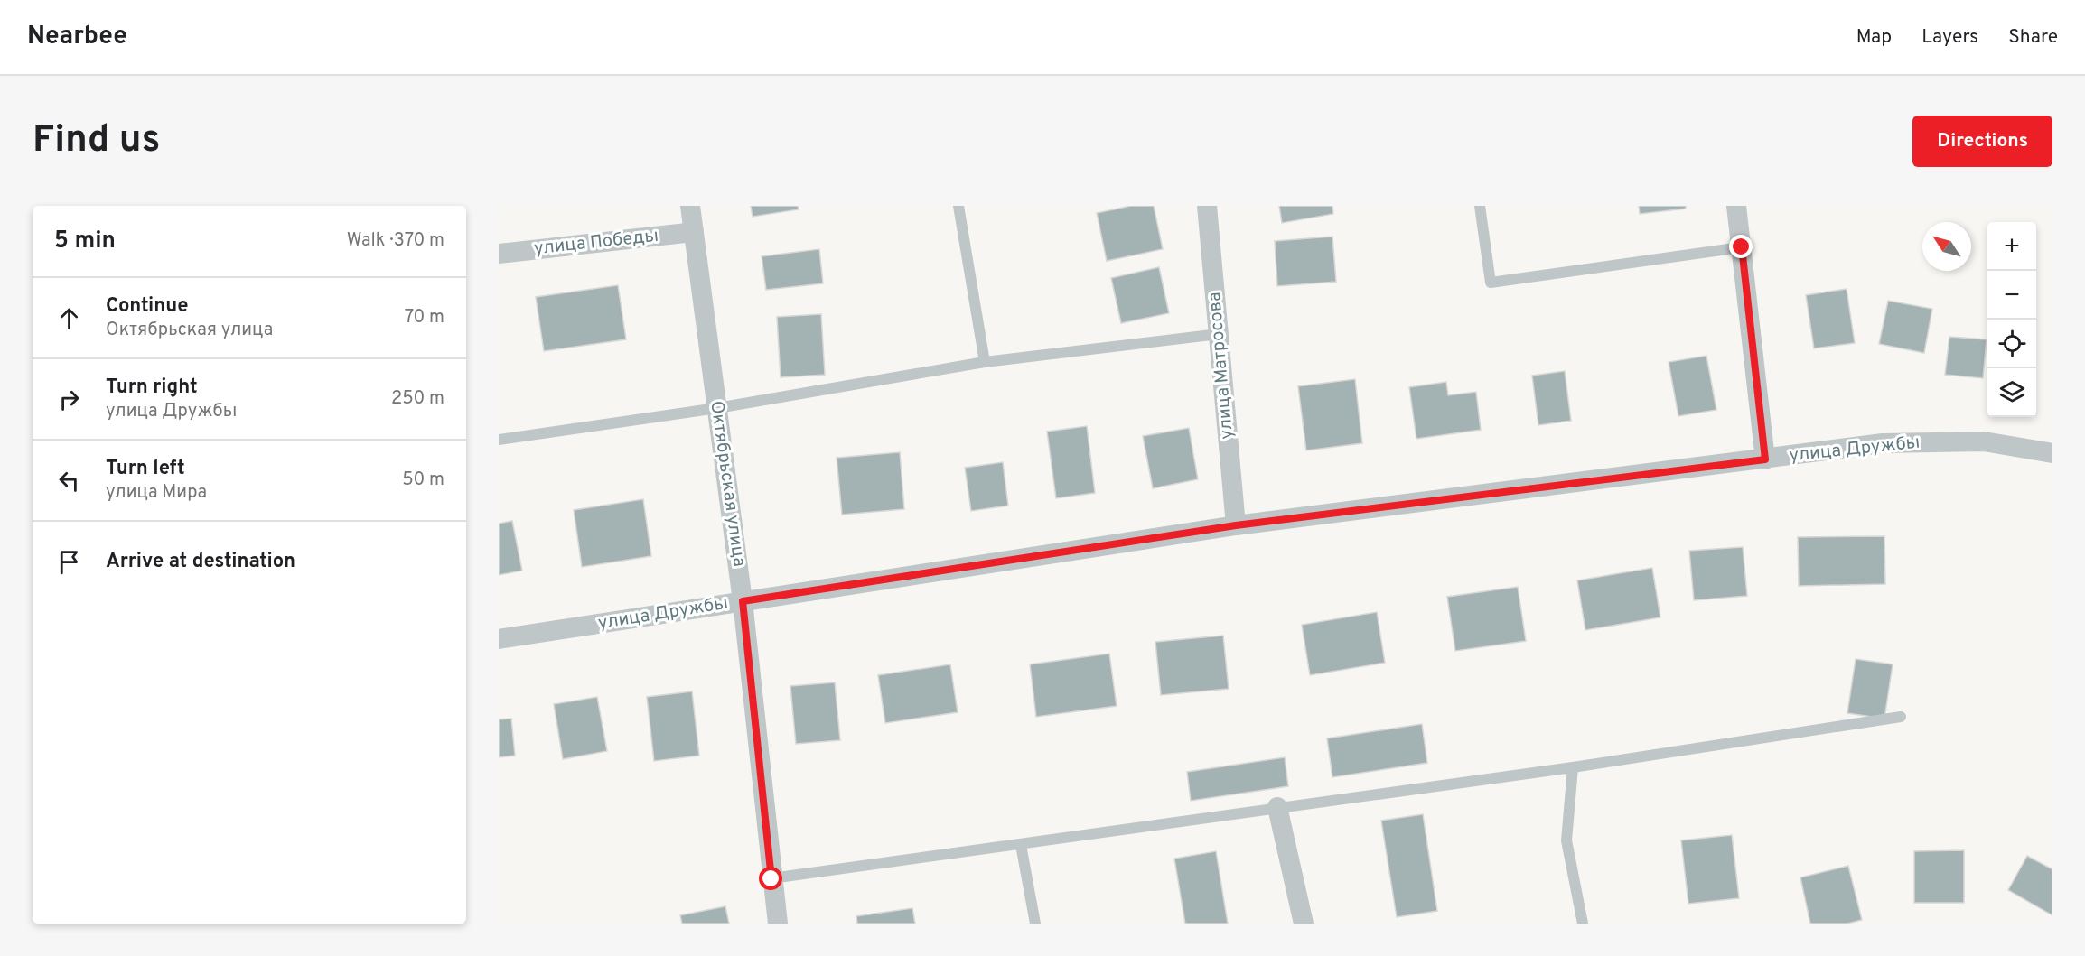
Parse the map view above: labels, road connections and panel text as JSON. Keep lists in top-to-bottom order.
{
  "streets": {
    "street": [
      "улица Победы",
      "улица Матросова",
      "улица Дружбы",
      "Октябрьская улица"
    ]
  },
  "crossings": [
    ["улица Победы", "Октябрьская улица"],
    ["улица Матросова", "улица Дружбы"],
    ["улица Дружбы", "Октябрьская улица"]
  ],
  "north": "top left",
  "page": {
    "header": "Nearbee",
    "nav": ["Map", "Layers", "Share"],
    "buttons": "Directions",
    "title": "Find us",
    "heading": ["5 min", "Walk · 370 m"],
    "map_buttons": ["+", "−"],
    "list": [
      ["Continue", "Октябрьская улица", "70 m"],
      ["Turn right", "улица Дружбы", "250 m"],
      ["Turn left", "улица Мира", "50 m"],
      "Arrive at destination"
    ]
  }
}
